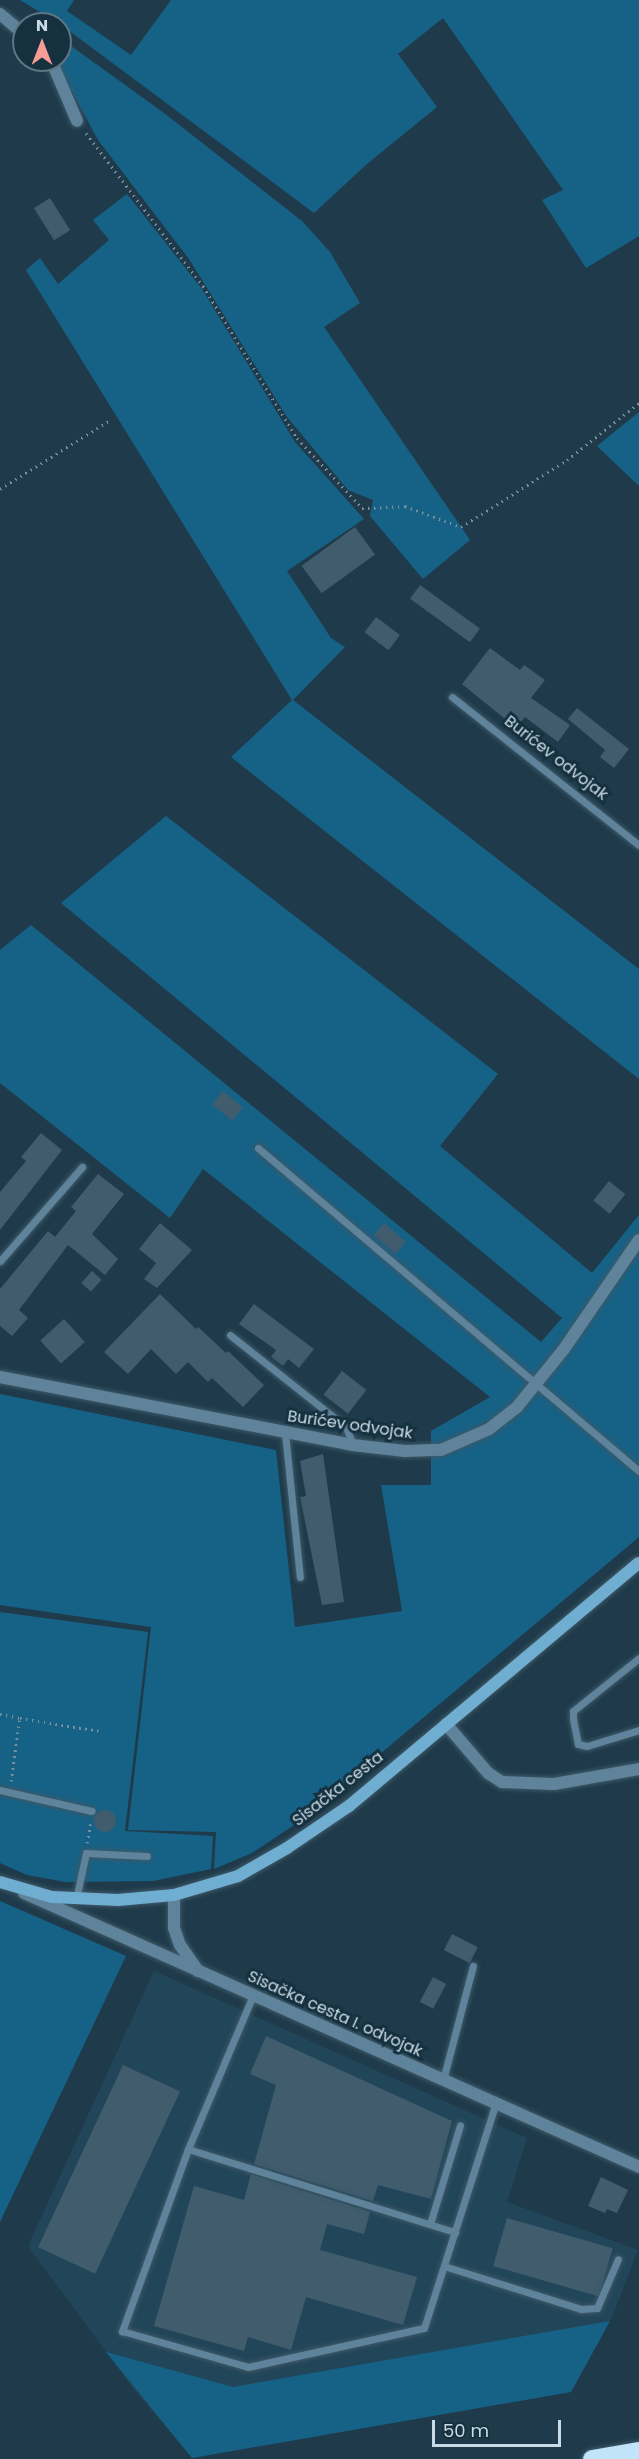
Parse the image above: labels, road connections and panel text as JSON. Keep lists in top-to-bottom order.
{
  "streets": {
    "main road": ["Sisačka cesta"],
    "street": ["Burićev odvojak", "Sisačka cesta I. odvojak"]
  },
  "crossings": [
    ["Sisačka cesta", "Sisačka cesta I. odvojak"]
  ],
  "scale_bar": "50 m",
  "north": "top"
}
